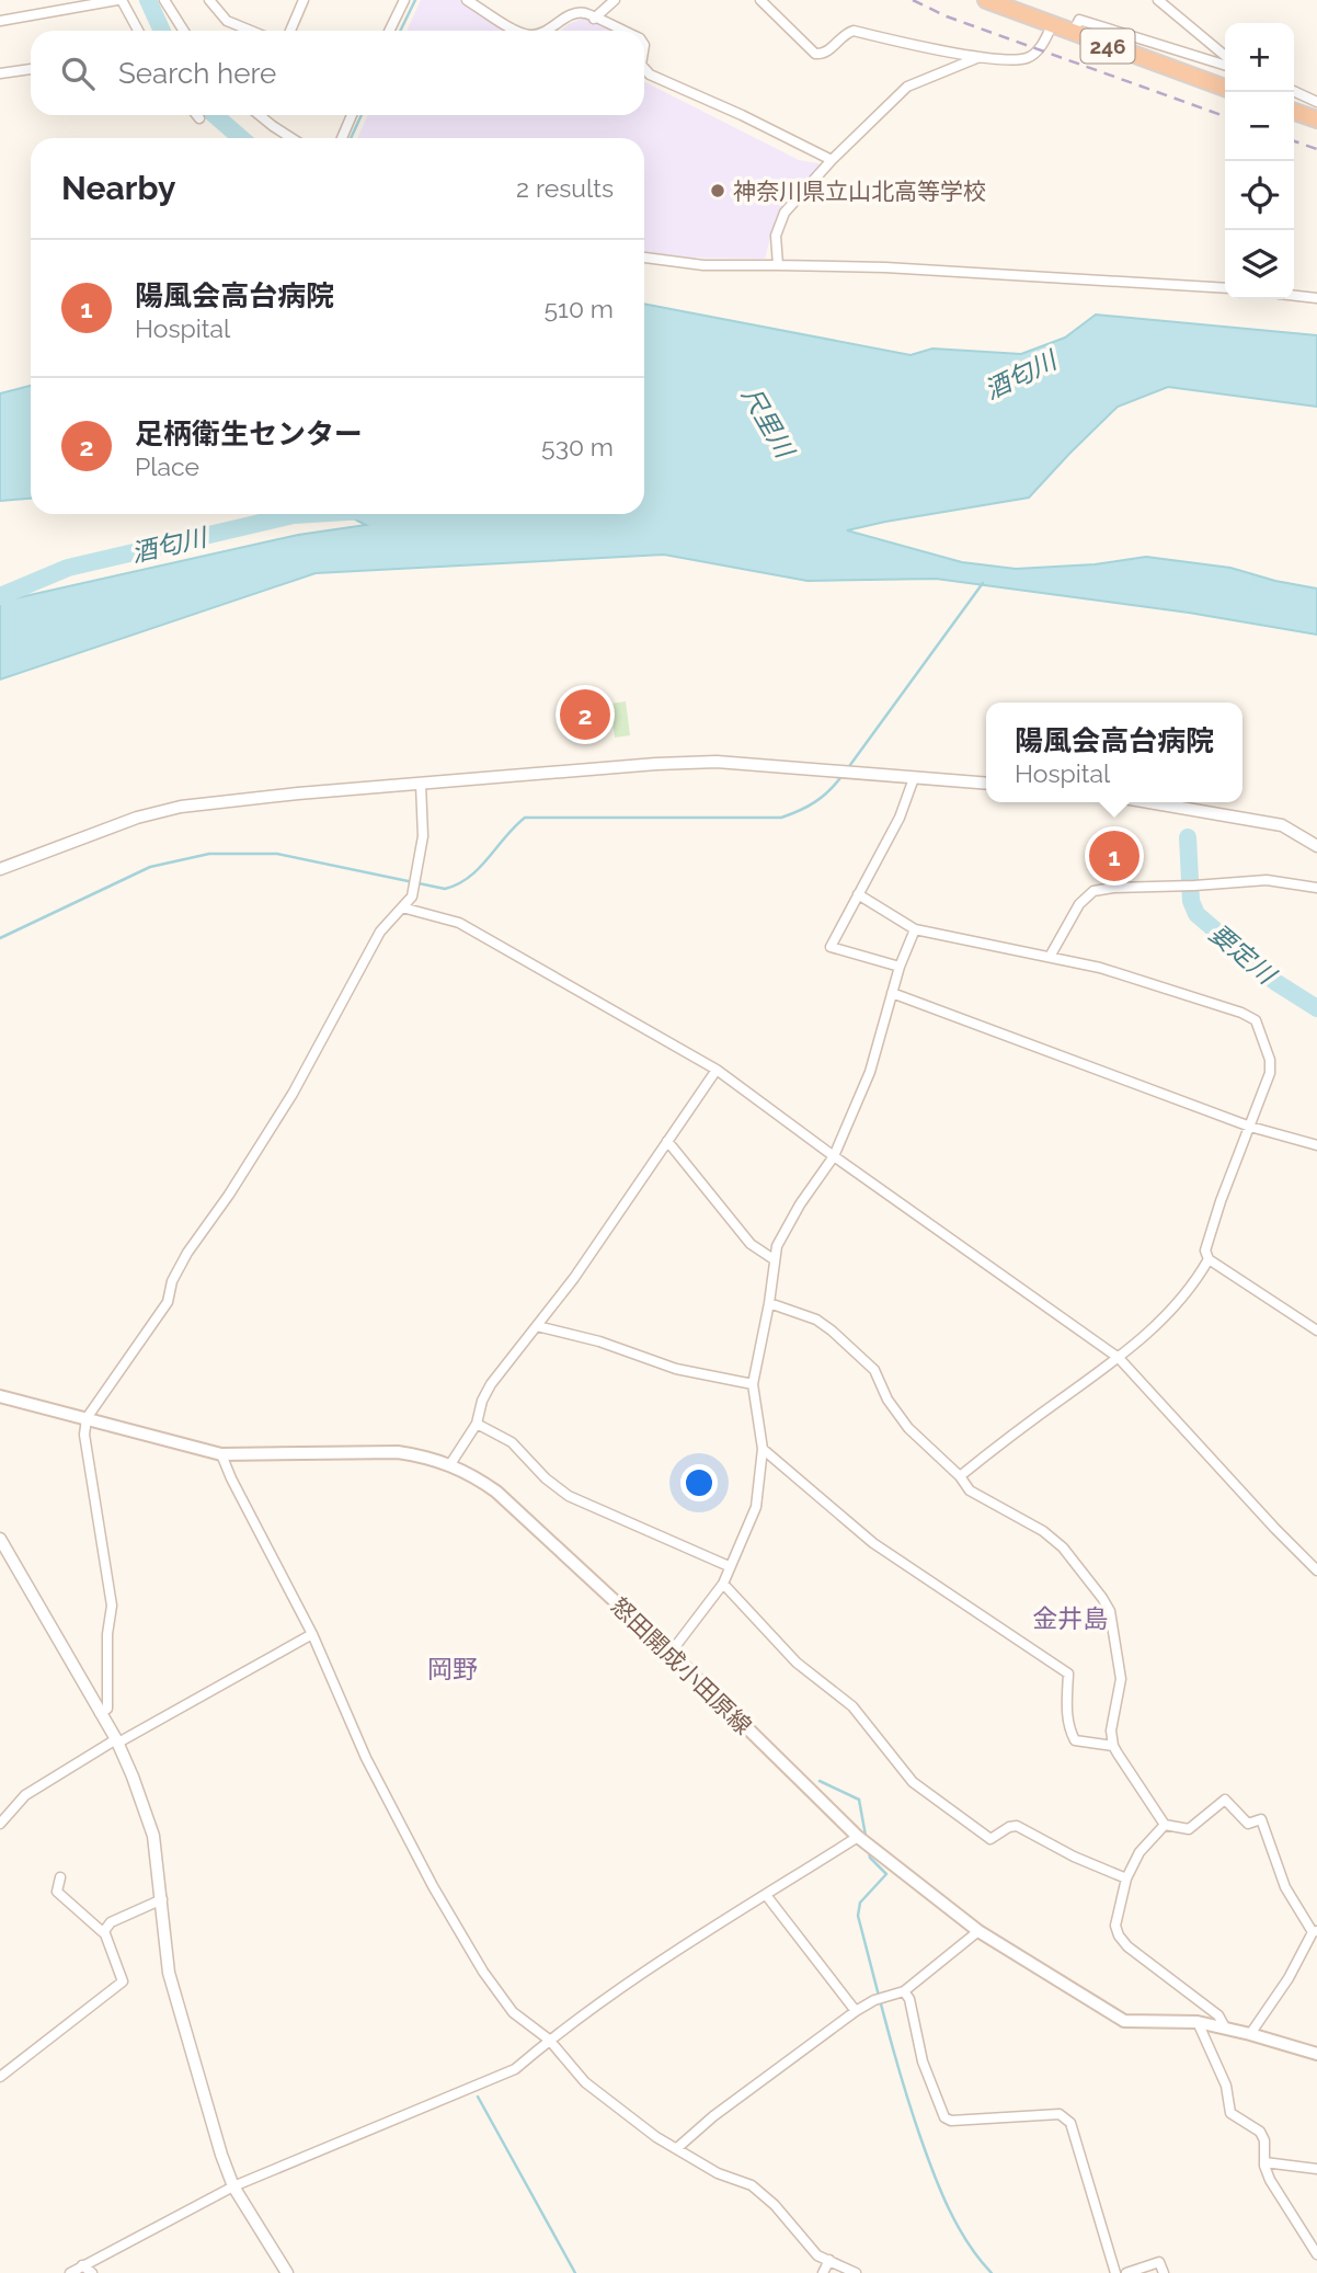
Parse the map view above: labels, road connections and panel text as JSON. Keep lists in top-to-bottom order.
{
  "streets": {
    "highway": ["246"],
    "main road": ["怒田開成小田原線"]
  },
  "districts": ["金井島", "岡野"],
  "water": ["酒匂川", "尺里川", "要定川"],
  "places": ["神奈川県立山北高等学校"],
  "page": {
    "map_buttons": ["+", "−"],
    "search": "Search here",
    "heading": ["Nearby", "2 results"],
    "list": [
      {
        "mark": "1",
        "name": "陽風会高台病院",
        "note": "Hospital",
        "value": "510 m"
      },
      {
        "mark": "2",
        "name": "足柄衛生センター",
        "note": "Place",
        "value": "530 m"
      }
    ],
    "pins": ["2", "1"],
    "popup": ["陽風会高台病院", "Hospital"]
  }
}
